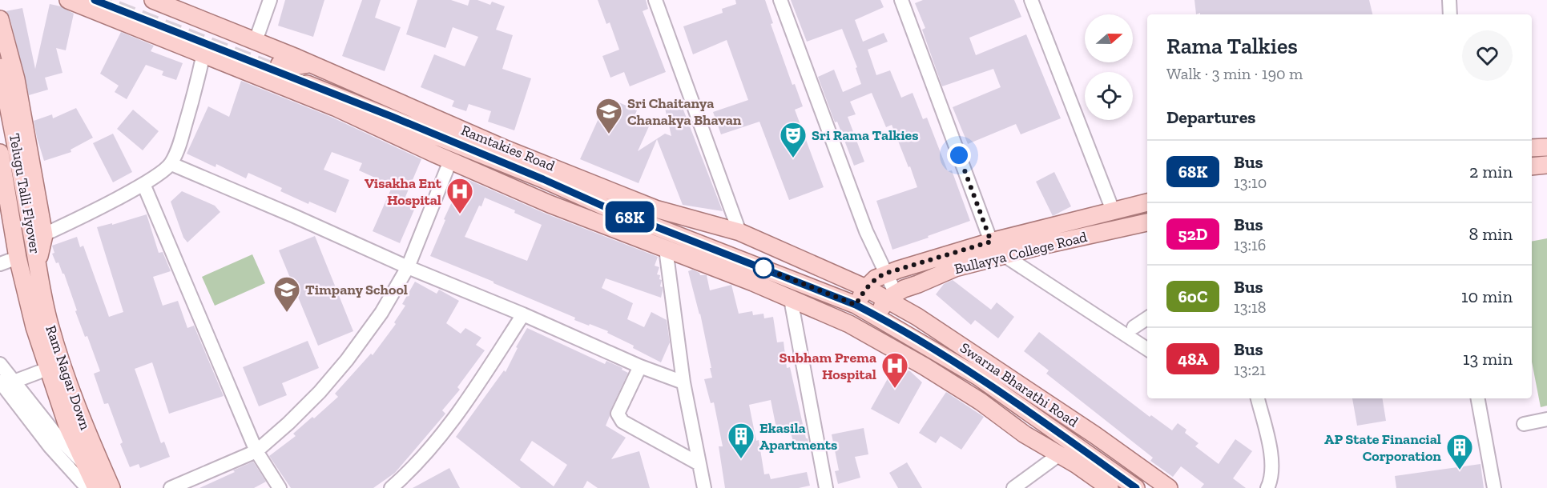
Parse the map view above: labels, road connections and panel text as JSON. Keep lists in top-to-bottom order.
{
  "streets": {
    "main road": [
      "Ramtakies Road",
      "Telugu Talli Flyover",
      "Bullayya College Road",
      "Ram Nagar Down",
      "Swarna Bharathi Road"
    ]
  },
  "crossings": [
    ["Ramtakies Road", "Bullayya College Road"],
    ["Ramtakies Road", "Swarna Bharathi Road"],
    ["Telugu Talli Flyover", "Ram Nagar Down"],
    ["Bullayya College Road", "Swarna Bharathi Road"]
  ],
  "places": {
    "school or university": ["Sri Chaitanya Chanakya Bhavan", "Timpany School"],
    "theatre": ["Sri Rama Talkies"],
    "hospital": ["Visakha Ent Hospital", "Subham Prema Hospital"],
    "building": ["Ekasila Apartments", "AP State Financial Corporation"]
  },
  "lines": ["bus line 68K"],
  "north": "right",
  "page": {
    "on_map": "68K",
    "heading": [
      ["Rama Talkies", "Walk · 3 min · 190 m"],
      "Departures"
    ],
    "list": [
      {
        "mark": "68K",
        "name": "Bus",
        "note": "13:10",
        "value": "2 min"
      },
      {
        "mark": "52D",
        "name": "Bus",
        "note": "13:16",
        "value": "8 min"
      },
      {
        "mark": "60C",
        "name": "Bus",
        "note": "13:18",
        "value": "10 min"
      },
      {
        "mark": "48A",
        "name": "Bus",
        "note": "13:21",
        "value": "13 min"
      }
    ]
  }
}
